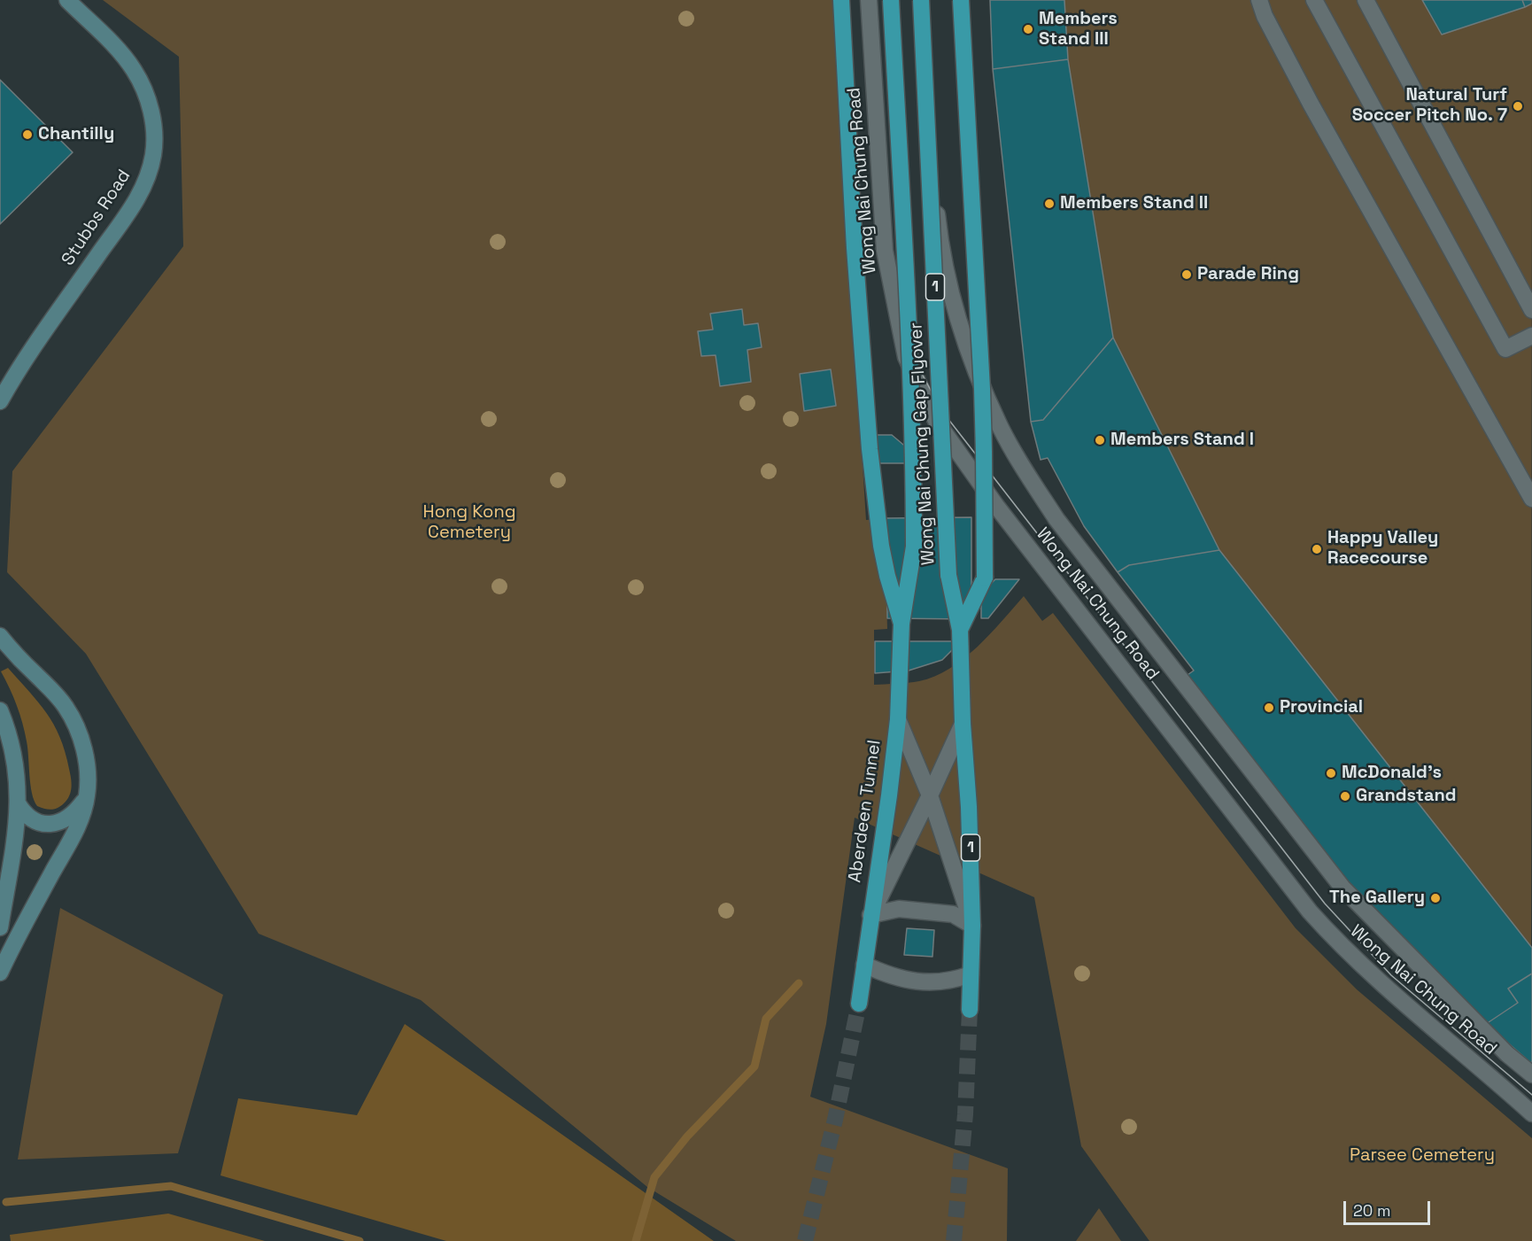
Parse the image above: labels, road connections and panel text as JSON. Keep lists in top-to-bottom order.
{
  "streets": {
    "highway": ["1", "Wong Nai Chung Gap Flyover", "Aberdeen Tunnel"],
    "main road": ["Stubbs Road"],
    "street": ["Wong Nai Chung Road"]
  },
  "crossings": [
    ["1", "Wong Nai Chung Gap Flyover"],
    ["Wong Nai Chung Gap Flyover", "Aberdeen Tunnel"]
  ],
  "parks": ["Hong Kong Cemetery", "Parsee Cemetery"],
  "places": [
    "Members Stand III",
    "Natural Turf Soccer Pitch No. 7",
    "Chantilly",
    "Members Stand II",
    "Parade Ring",
    "Members Stand I",
    "Happy Valley Racecourse",
    "Provincial",
    "McDonald's",
    "Grandstand",
    "The Gallery"
  ],
  "scale_bar": "20 m"
}
